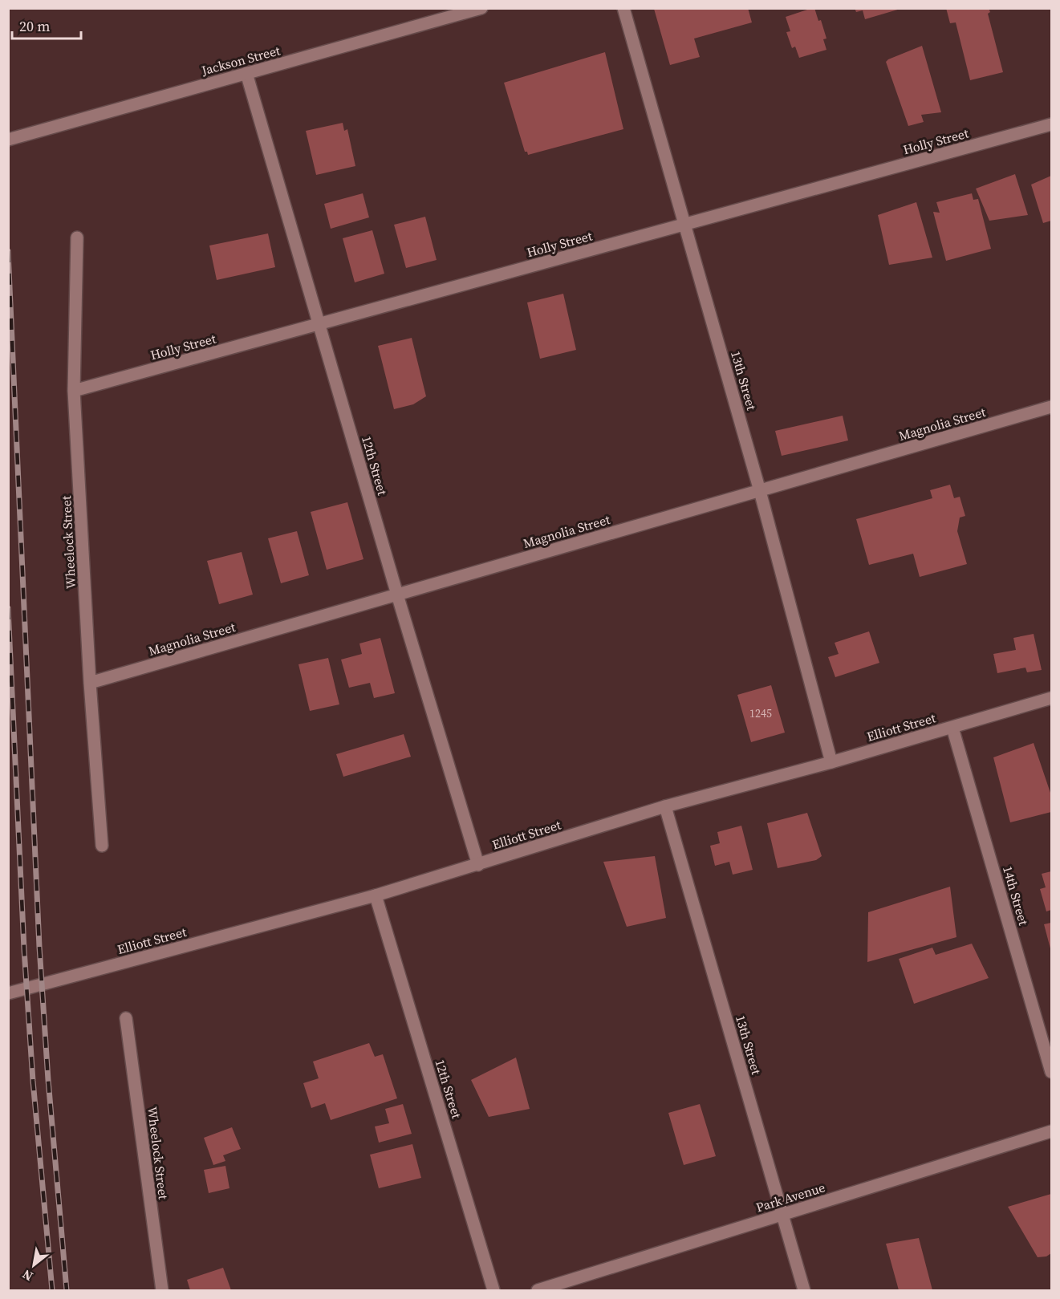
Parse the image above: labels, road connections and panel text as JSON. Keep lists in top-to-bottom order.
{
  "streets": {
    "street": [
      "Jackson Street",
      "Holly Street",
      "13th Street",
      "Magnolia Street",
      "12th Street",
      "Wheelock Street",
      "Elliott Street",
      "14th Street",
      "Park Avenue"
    ]
  },
  "crossings": [
    ["Jackson Street", "12th Street"],
    ["Holly Street", "13th Street"],
    ["Holly Street", "12th Street"],
    ["Holly Street", "Wheelock Street"],
    ["13th Street", "Magnolia Street"],
    ["13th Street", "Elliott Street"],
    ["13th Street", "Park Avenue"],
    ["Magnolia Street", "12th Street"],
    ["Magnolia Street", "Wheelock Street"],
    ["12th Street", "Elliott Street"],
    ["Elliott Street", "14th Street"]
  ],
  "house_numbers": ["1245"],
  "scale_bar": "20 m",
  "north": "bottom left"
}
